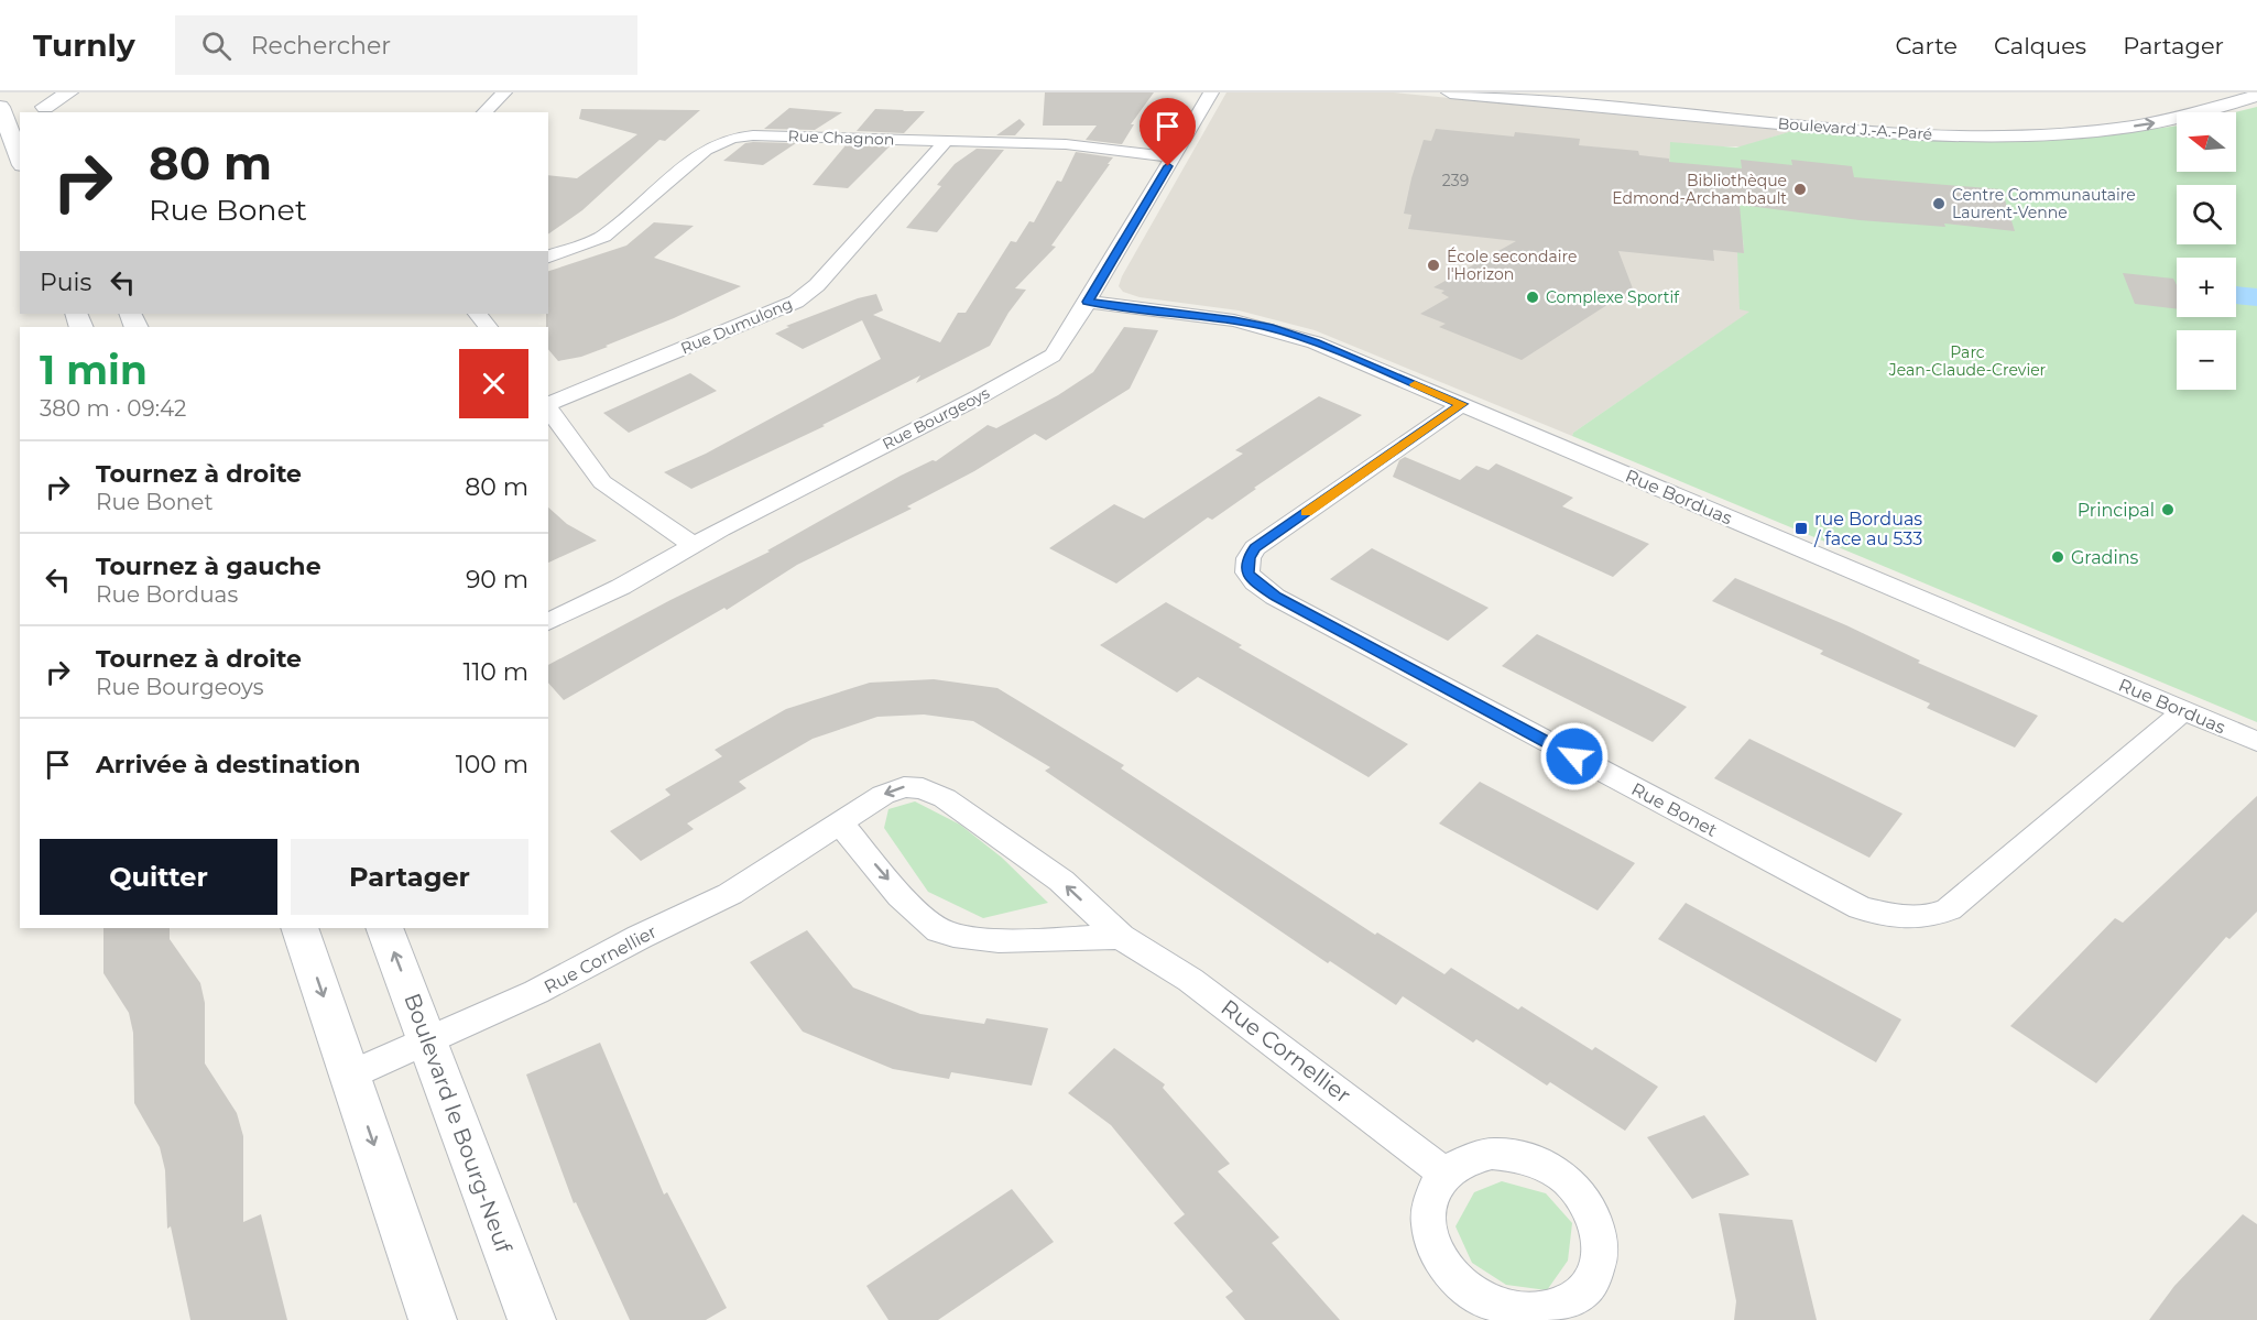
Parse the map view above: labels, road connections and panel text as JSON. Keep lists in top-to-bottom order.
{
  "streets": {
    "street": [
      "Boulevard J.-A.-Paré",
      "Rue Chagnon",
      "Rue Dumulong",
      "Rue Bourgeoys",
      "Rue Borduas",
      "Rue Bonet",
      "Rue Cornellier",
      "Boulevard le Bourg-Neuf"
    ]
  },
  "crossings": [
    ["Rue Chagnon", "Rue Dumulong"],
    ["Rue Chagnon", "Rue Bourgeoys"],
    ["Rue Bourgeoys", "Rue Borduas"],
    ["Rue Borduas", "Rue Bonet"],
    ["Rue Cornellier", "Boulevard le Bourg-Neuf"]
  ],
  "parks": ["Parc Jean-Claude-Crevier"],
  "places": {
    "other": [
      "Bibliothèque Edmond-Archambault",
      "Centre Communautaire Laurent-Venne",
      "École secondaire l'Horizon",
      "Complexe Sportif",
      "Principal",
      "Gradins"
    ],
    "transit": ["rue Borduas / face au 533"]
  },
  "house_numbers": ["239"],
  "north": "left",
  "page": {
    "header": "Turnly",
    "search": "Rechercher",
    "nav": ["Carte", "Calques", "Partager"],
    "map_buttons": ["+", "−"],
    "turn": ["80 m", "Rue Bonet"],
    "then": "Puis",
    "heading": ["1 min", "380 m · 09:42"],
    "list": [
      {
        "name": "Tournez à droite",
        "note": "Rue Bonet",
        "value": "80 m"
      },
      {
        "name": "Tournez à gauche",
        "note": "Rue Borduas",
        "value": "90 m"
      },
      {
        "name": "Tournez à droite",
        "note": "Rue Bourgeoys",
        "value": "110 m"
      },
      {
        "name": "Arrivée à destination",
        "value": "100 m"
      }
    ],
    "buttons": ["Quitter", "Partager"]
  }
}
